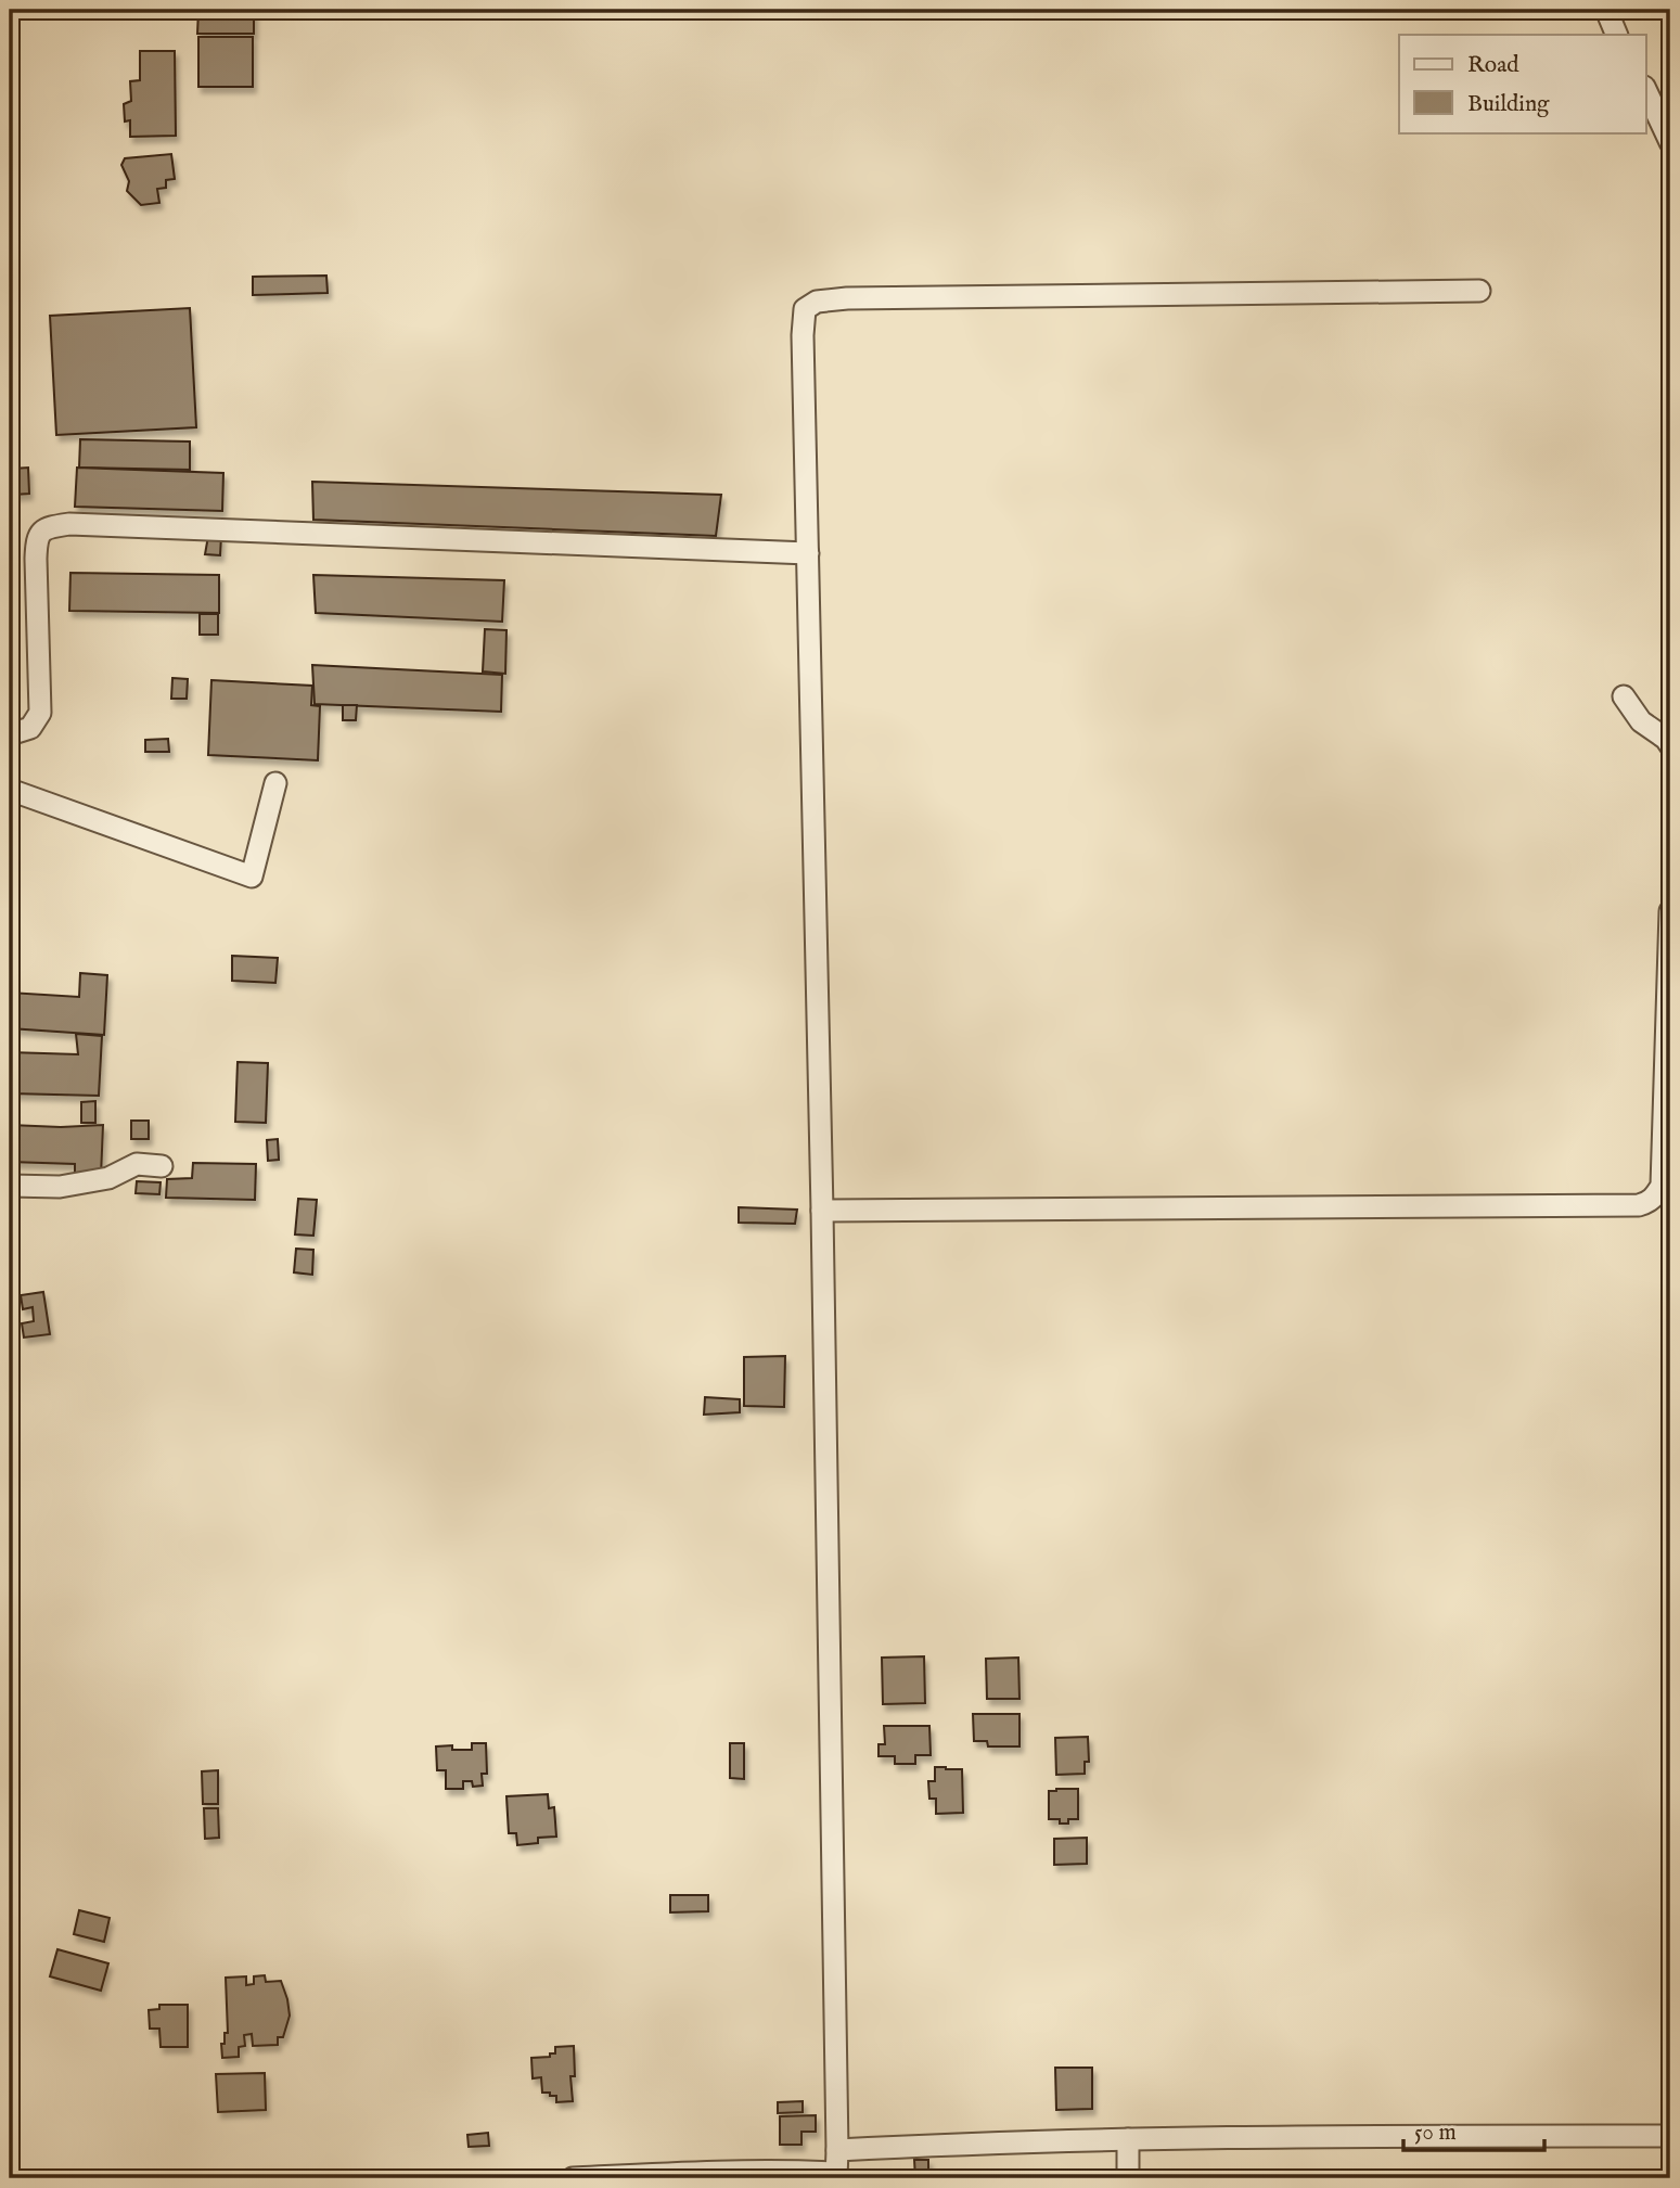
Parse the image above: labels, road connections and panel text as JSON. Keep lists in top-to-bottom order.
{
  "legend": ["Road", "Building"],
  "scale_bar": "50 m"
}
